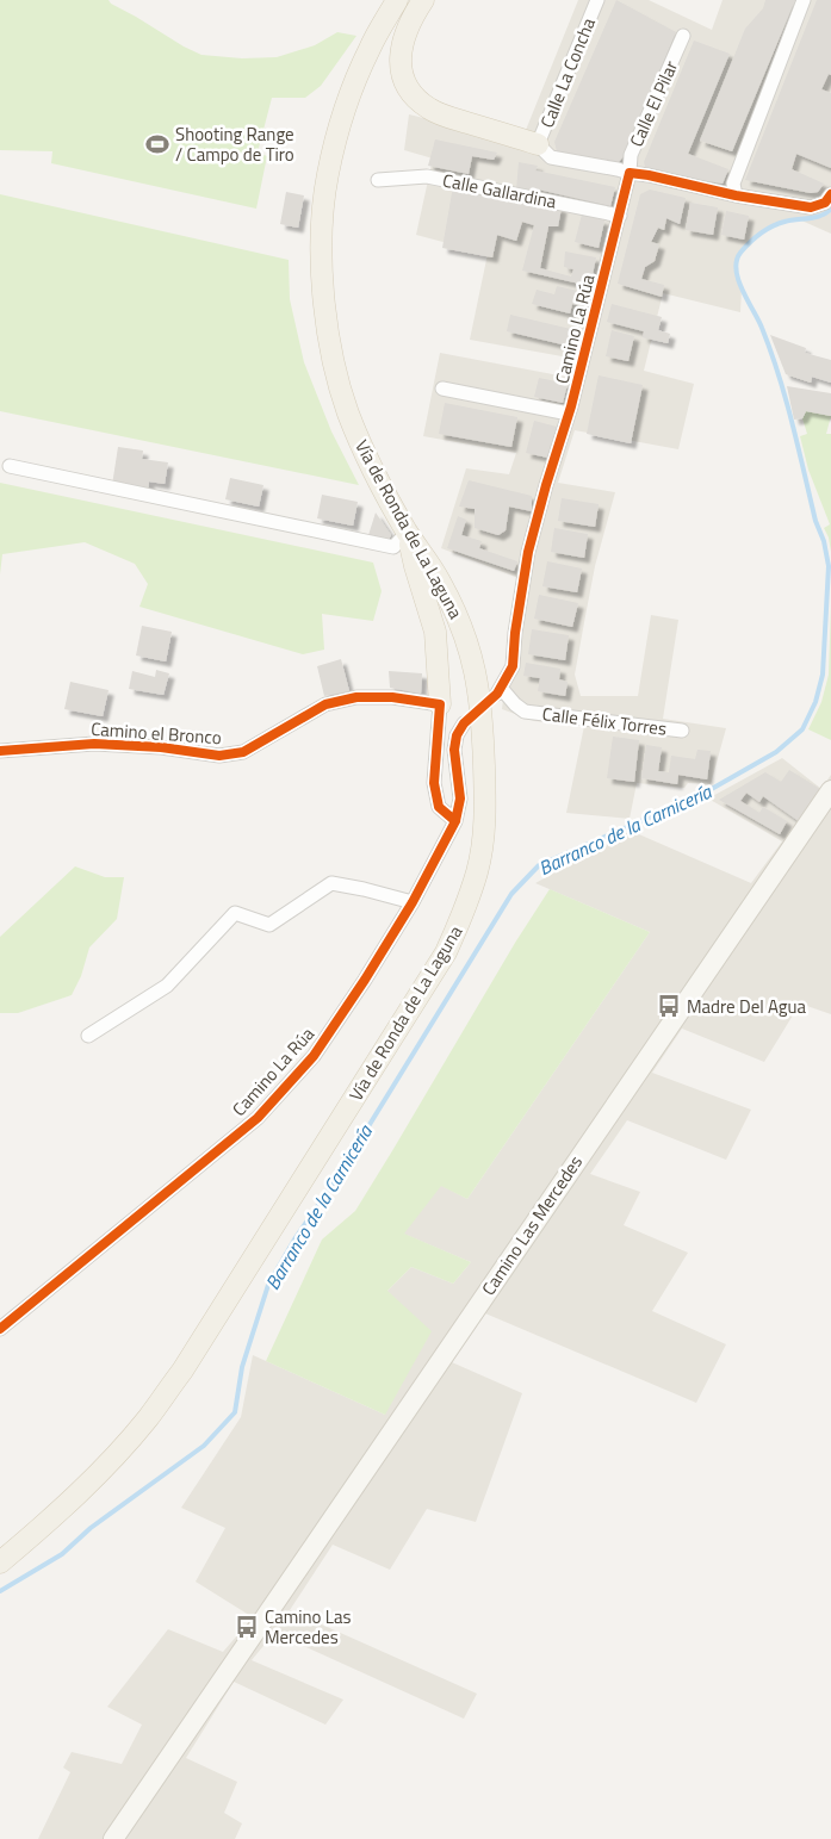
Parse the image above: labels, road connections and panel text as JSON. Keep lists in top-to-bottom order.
{
  "streets": {
    "main road": ["Vía de Ronda de La Laguna", "Camino Las Mercedes"],
    "street": [
      "Calle La Concha",
      "Calle El Pilar",
      "Calle Gallardina",
      "Camino La Rúa",
      "Calle Félix Torres",
      "Camino el Bronco"
    ]
  },
  "crossings": [
    ["Calle El Pilar", "Camino La Rúa"],
    ["Calle Gallardina", "Camino La Rúa"],
    ["Camino La Rúa", "Calle Félix Torres"]
  ],
  "water": ["Barranco de la Carnicería"],
  "places": {
    "sports": ["Shooting Range / Campo de Tiro"],
    "bus stop": ["Madre Del Agua", "Camino Las Mercedes"]
  }
}
